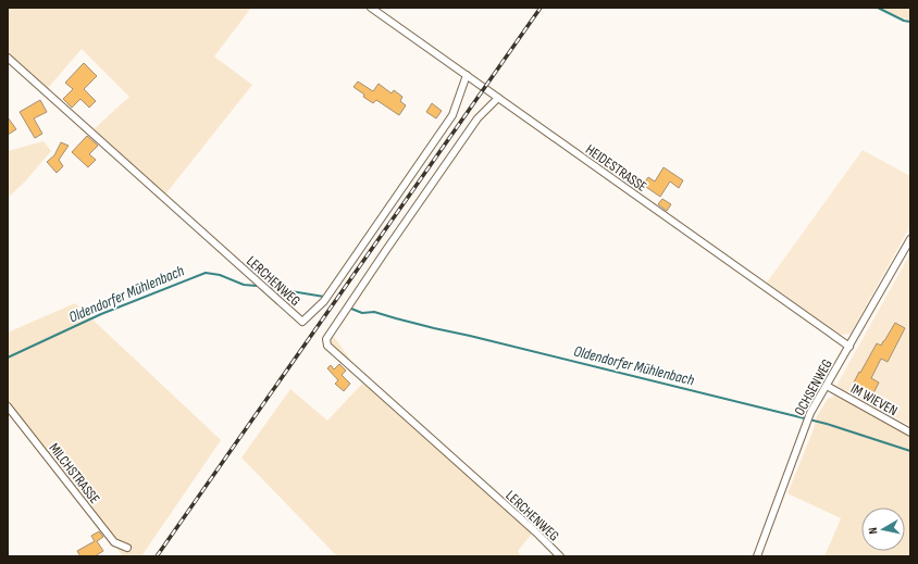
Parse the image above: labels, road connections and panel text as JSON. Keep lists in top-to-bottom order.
{
  "streets": {
    "street": [
      "HEIDESTRASSE",
      "LERCHENWEG",
      "OCHSENWEG",
      "IM WIEVEN",
      "MILCHSTRASSE"
    ]
  },
  "crossings": [
    ["HEIDESTRASSE", "LERCHENWEG"],
    ["HEIDESTRASSE", "OCHSENWEG"],
    ["OCHSENWEG", "IM WIEVEN"]
  ],
  "water": ["Oldendorfer Mühlenbach"],
  "north": "left"
}
